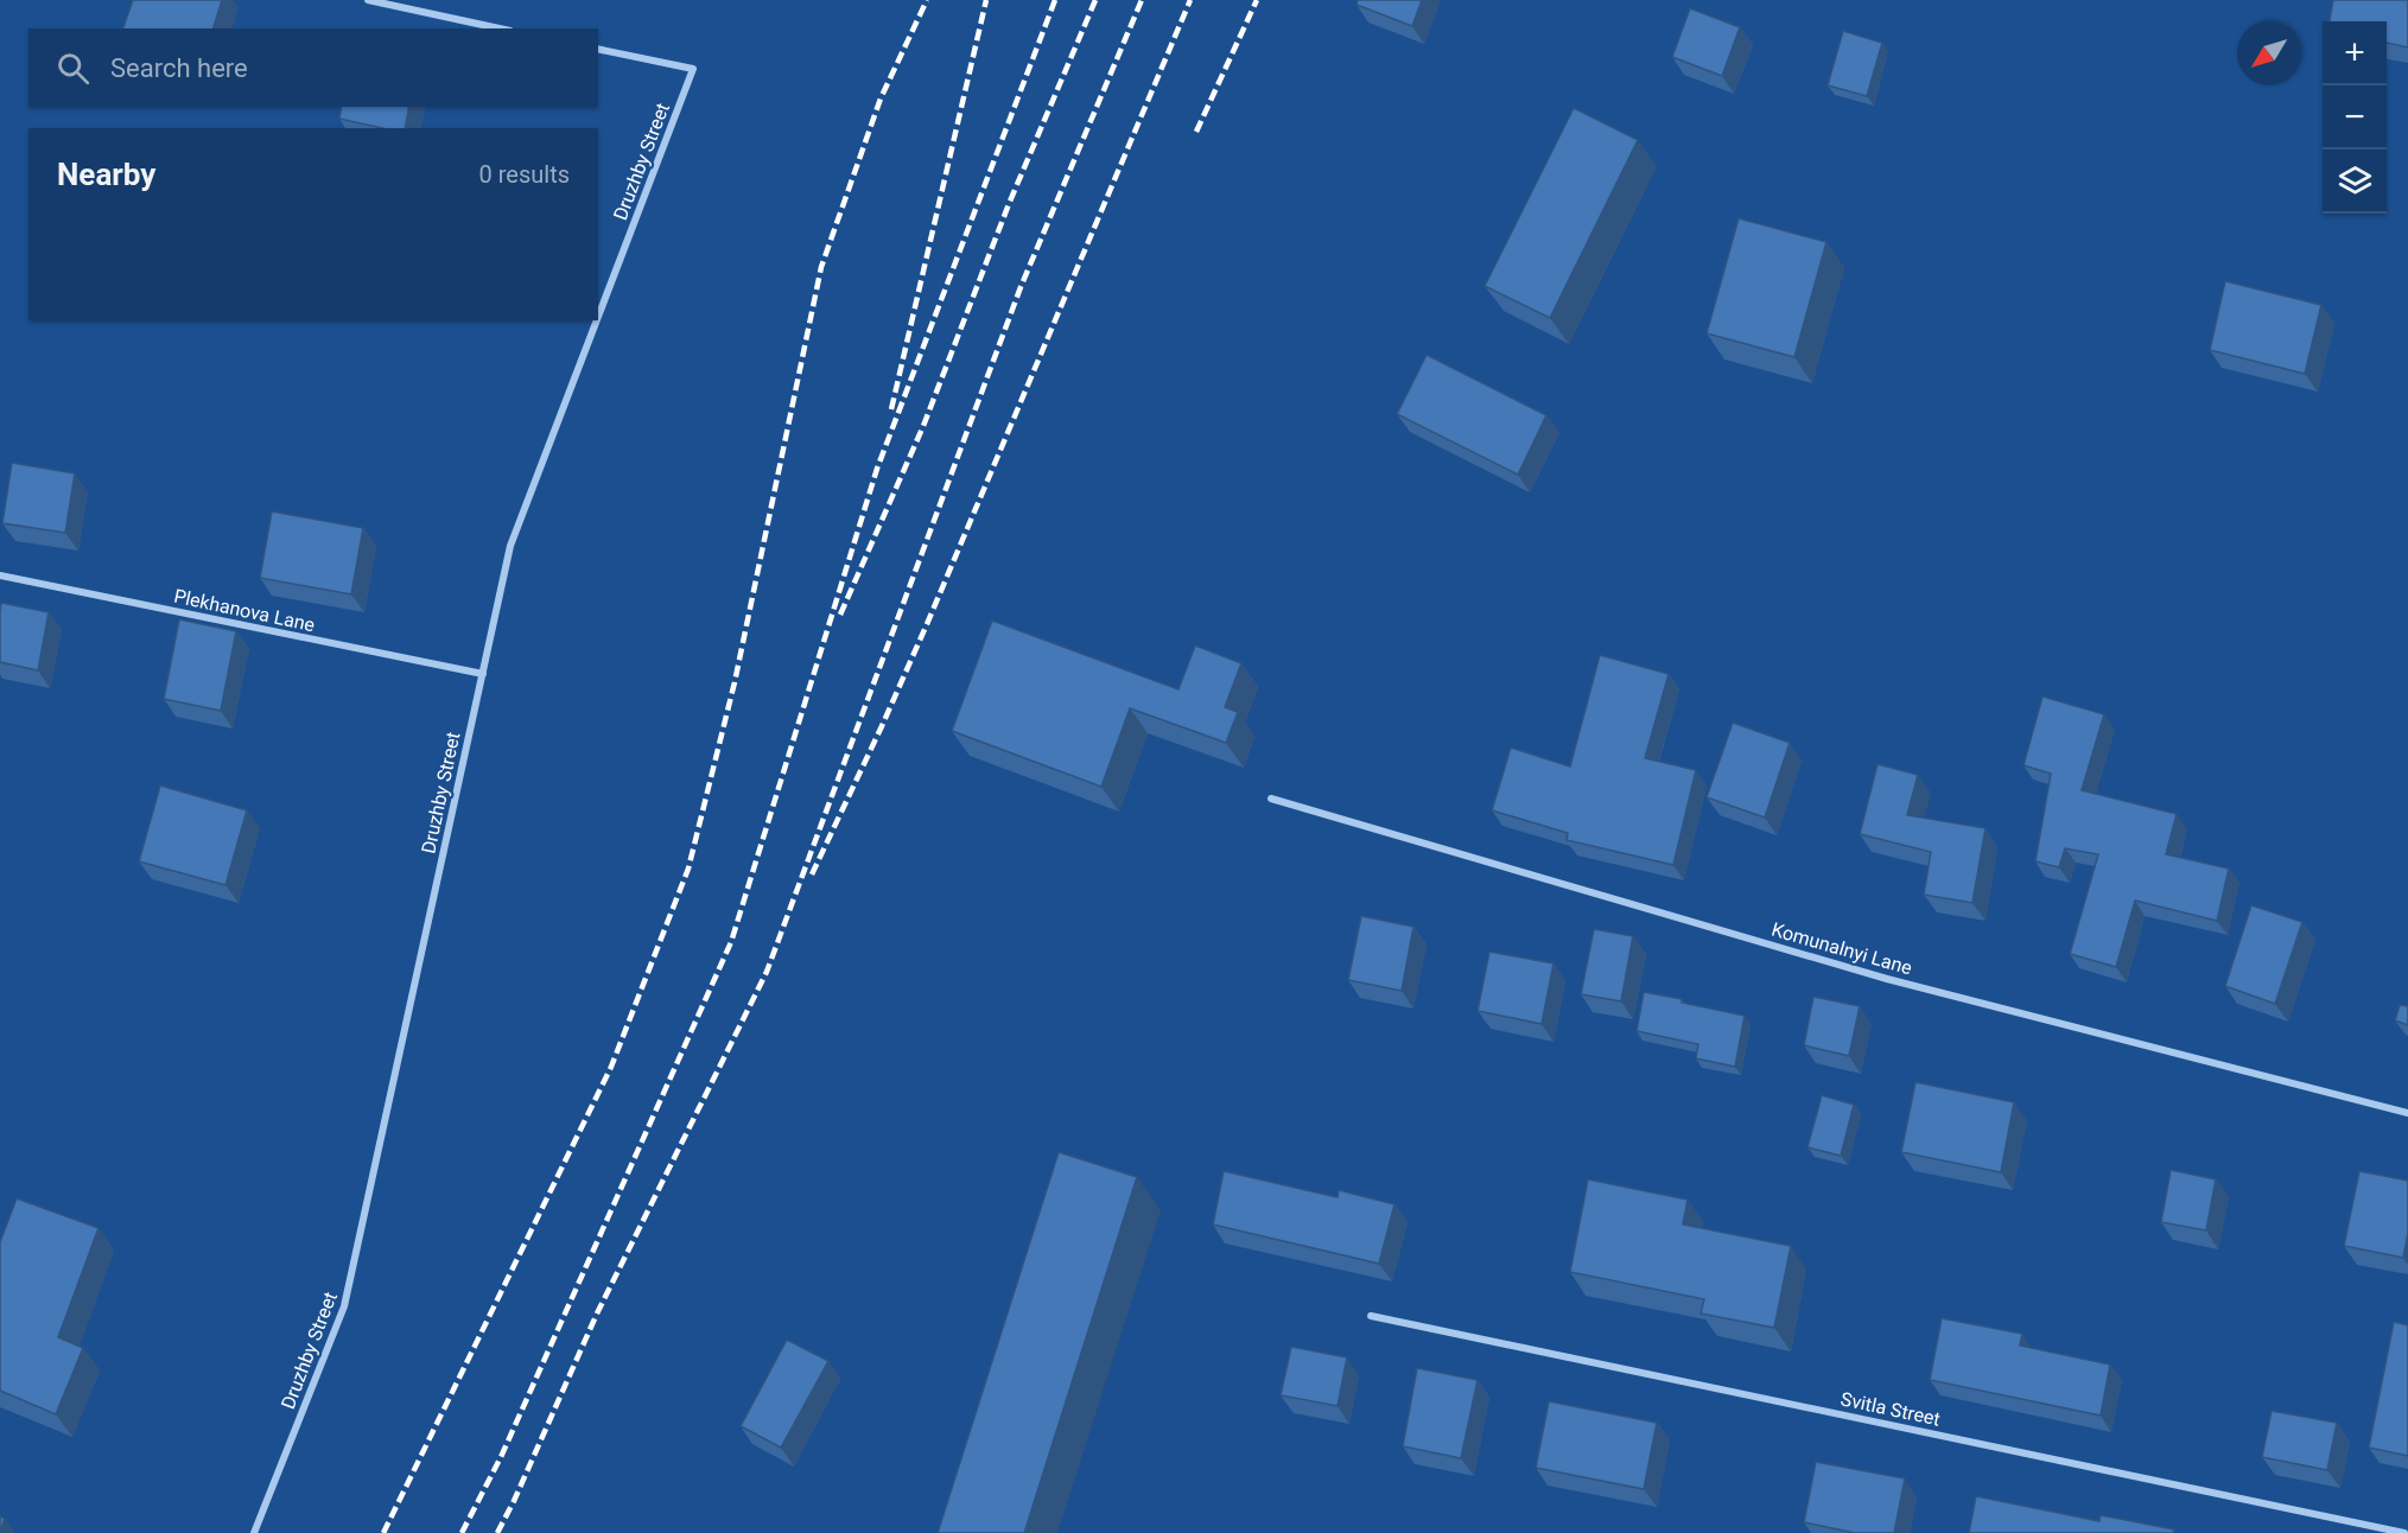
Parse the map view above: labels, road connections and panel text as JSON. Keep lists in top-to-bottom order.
{
  "streets": {
    "street": [
      "Druzhby Street",
      "Plekhanova Lane",
      "Komunalnyi Lane",
      "Svitla Street"
    ]
  },
  "crossings": [
    ["Druzhby Street", "Plekhanova Lane"]
  ],
  "north": "bottom left",
  "page": {
    "map_buttons": ["+", "−"],
    "search": "Search here",
    "heading": ["Nearby", "0 results"]
  }
}
